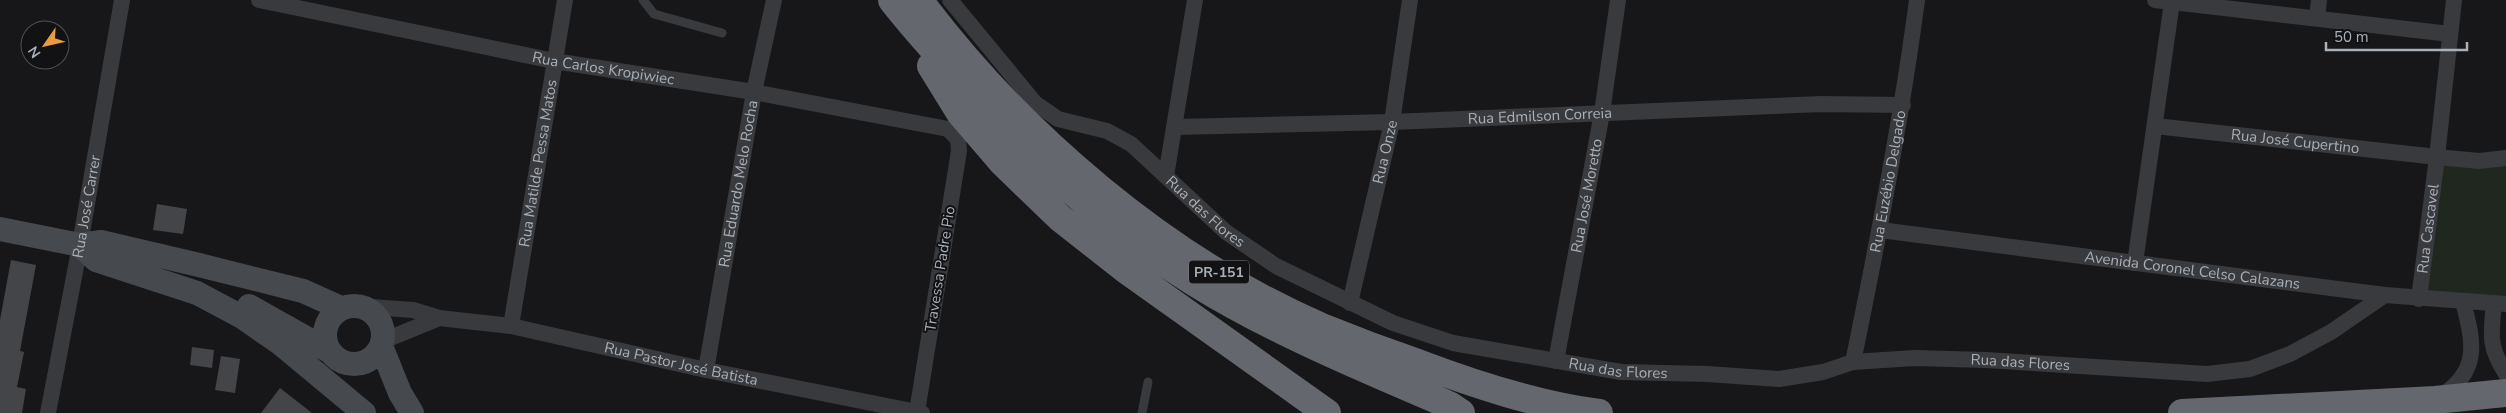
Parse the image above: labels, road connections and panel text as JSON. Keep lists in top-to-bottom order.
{
  "streets": {
    "highway": ["PR-151"],
    "street": [
      "Rua Carlos Kropiwiec",
      "Rua Edmilson Correia",
      "Rua José Cupertino",
      "Rua Onze",
      "Rua Matilde Pessa Matos",
      "Rua Euzébio Delgado",
      "Rua Eduardo Melo Rocha",
      "Rua José Moretto",
      "Rua José Carrer",
      "Rua das Flores",
      "Rua Cascavel",
      "Travessa Padre Pio",
      "Avenida Coronel Celso Calazans",
      "Rua Pastor José Batista"
    ]
  },
  "crossings": [
    ["Rua Carlos Kropiwiec", "Rua Matilde Pessa Matos"],
    ["Rua Carlos Kropiwiec", "Rua Eduardo Melo Rocha"],
    ["Rua Carlos Kropiwiec", "Travessa Padre Pio"],
    ["Rua Edmilson Correia", "Rua Onze"],
    ["Rua Edmilson Correia", "Rua Euzébio Delgado"],
    ["Rua Edmilson Correia", "Rua José Moretto"],
    ["Rua José Cupertino", "Rua Cascavel"],
    ["Rua Onze", "Rua das Flores"],
    ["Rua Matilde Pessa Matos", "Rua Pastor José Batista"],
    ["Rua Euzébio Delgado", "Rua das Flores"],
    ["Rua Euzébio Delgado", "Avenida Coronel Celso Calazans"],
    ["Rua Eduardo Melo Rocha", "Rua Pastor José Batista"],
    ["Rua José Moretto", "Rua das Flores"],
    ["Rua das Flores", "Avenida Coronel Celso Calazans"],
    ["Rua Cascavel", "Avenida Coronel Celso Calazans"],
    ["Travessa Padre Pio", "Rua Pastor José Batista"]
  ],
  "scale_bar": "50 m",
  "north": "bottom left"
}
